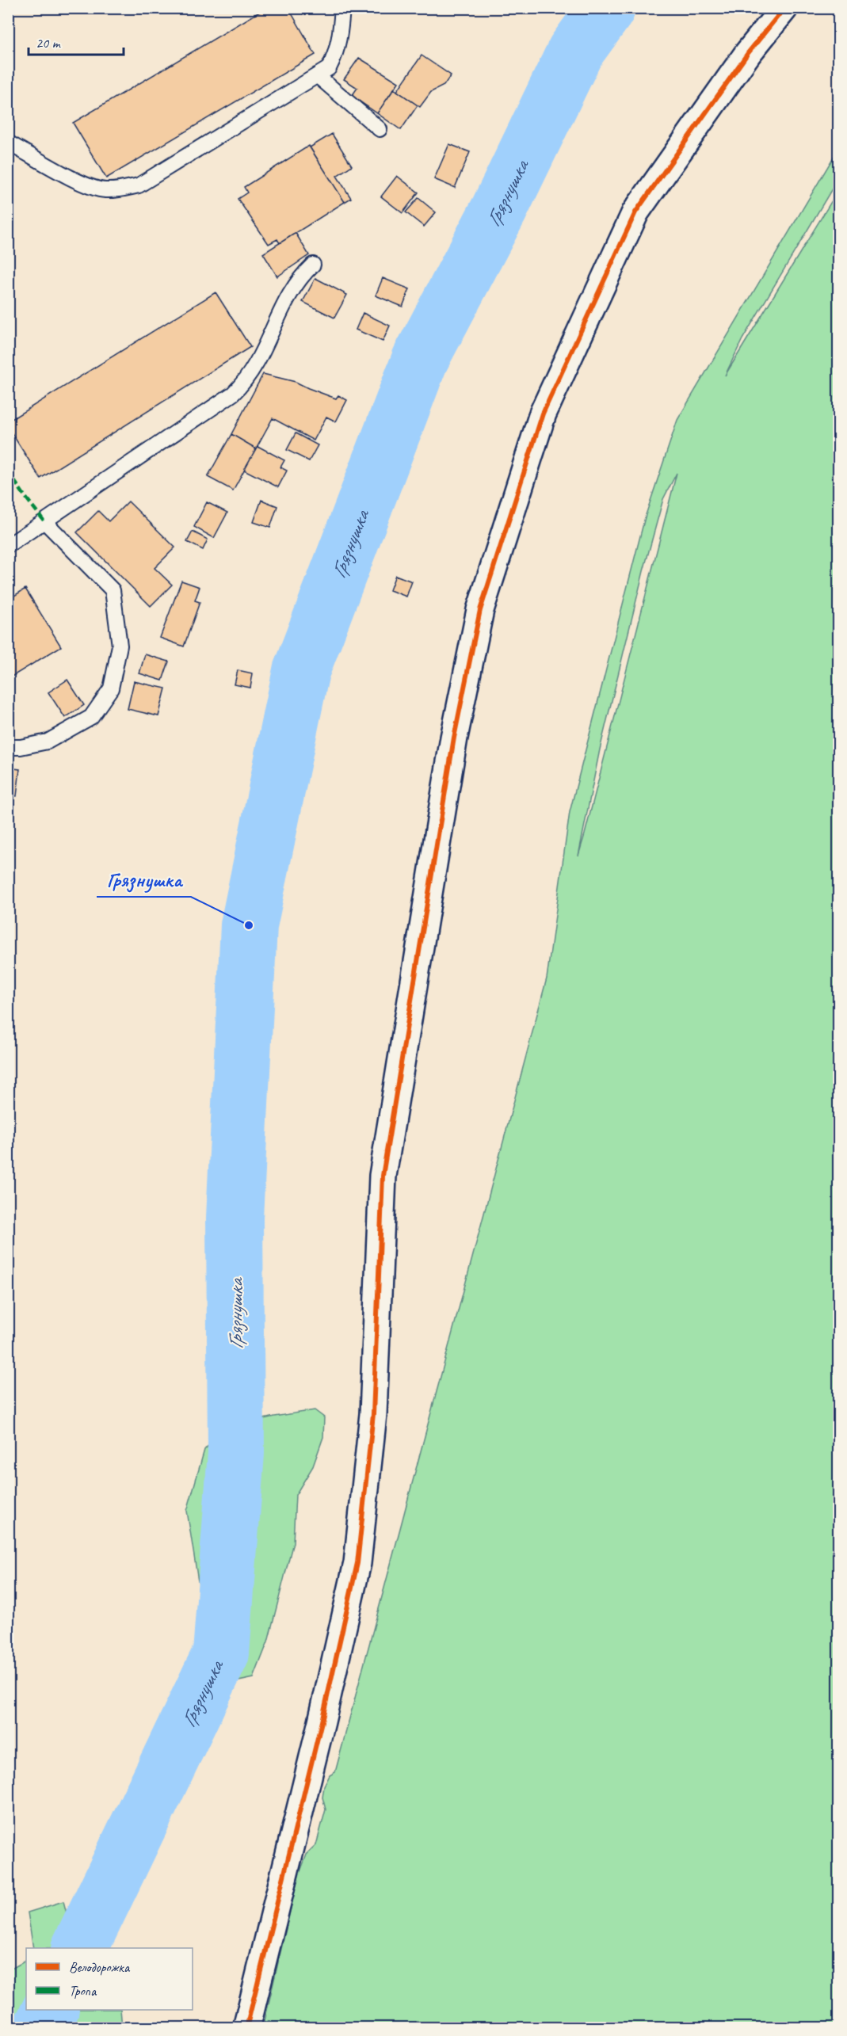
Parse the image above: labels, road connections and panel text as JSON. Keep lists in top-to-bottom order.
{
  "water": ["Грязнушка"],
  "places": ["Грязнушка"],
  "legend": ["Велодорожка", "Тропа"],
  "scale_bar": "20 m"
}
